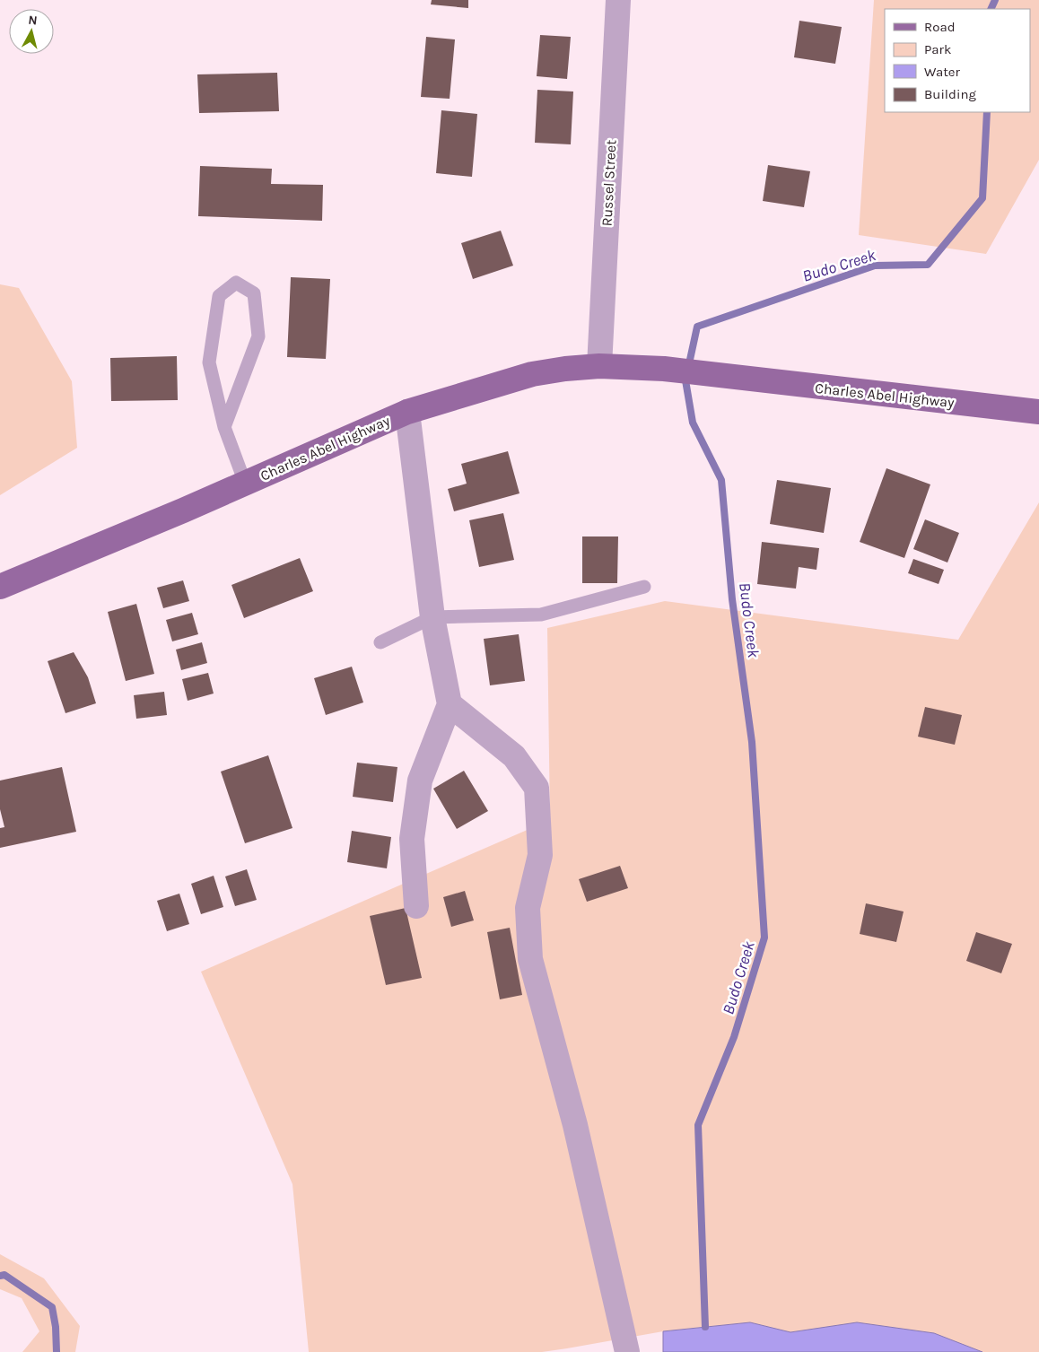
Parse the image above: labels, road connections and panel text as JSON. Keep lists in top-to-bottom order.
{
  "streets": {
    "main road": ["Charles Abel Highway"],
    "street": ["Russel Street"]
  },
  "crossings": [
    ["Russel Street", "Charles Abel Highway"]
  ],
  "water": ["Budo Creek"],
  "legend": [
    "Road",
    "Park",
    "Water",
    "Building"
  ],
  "north": "top"
}
